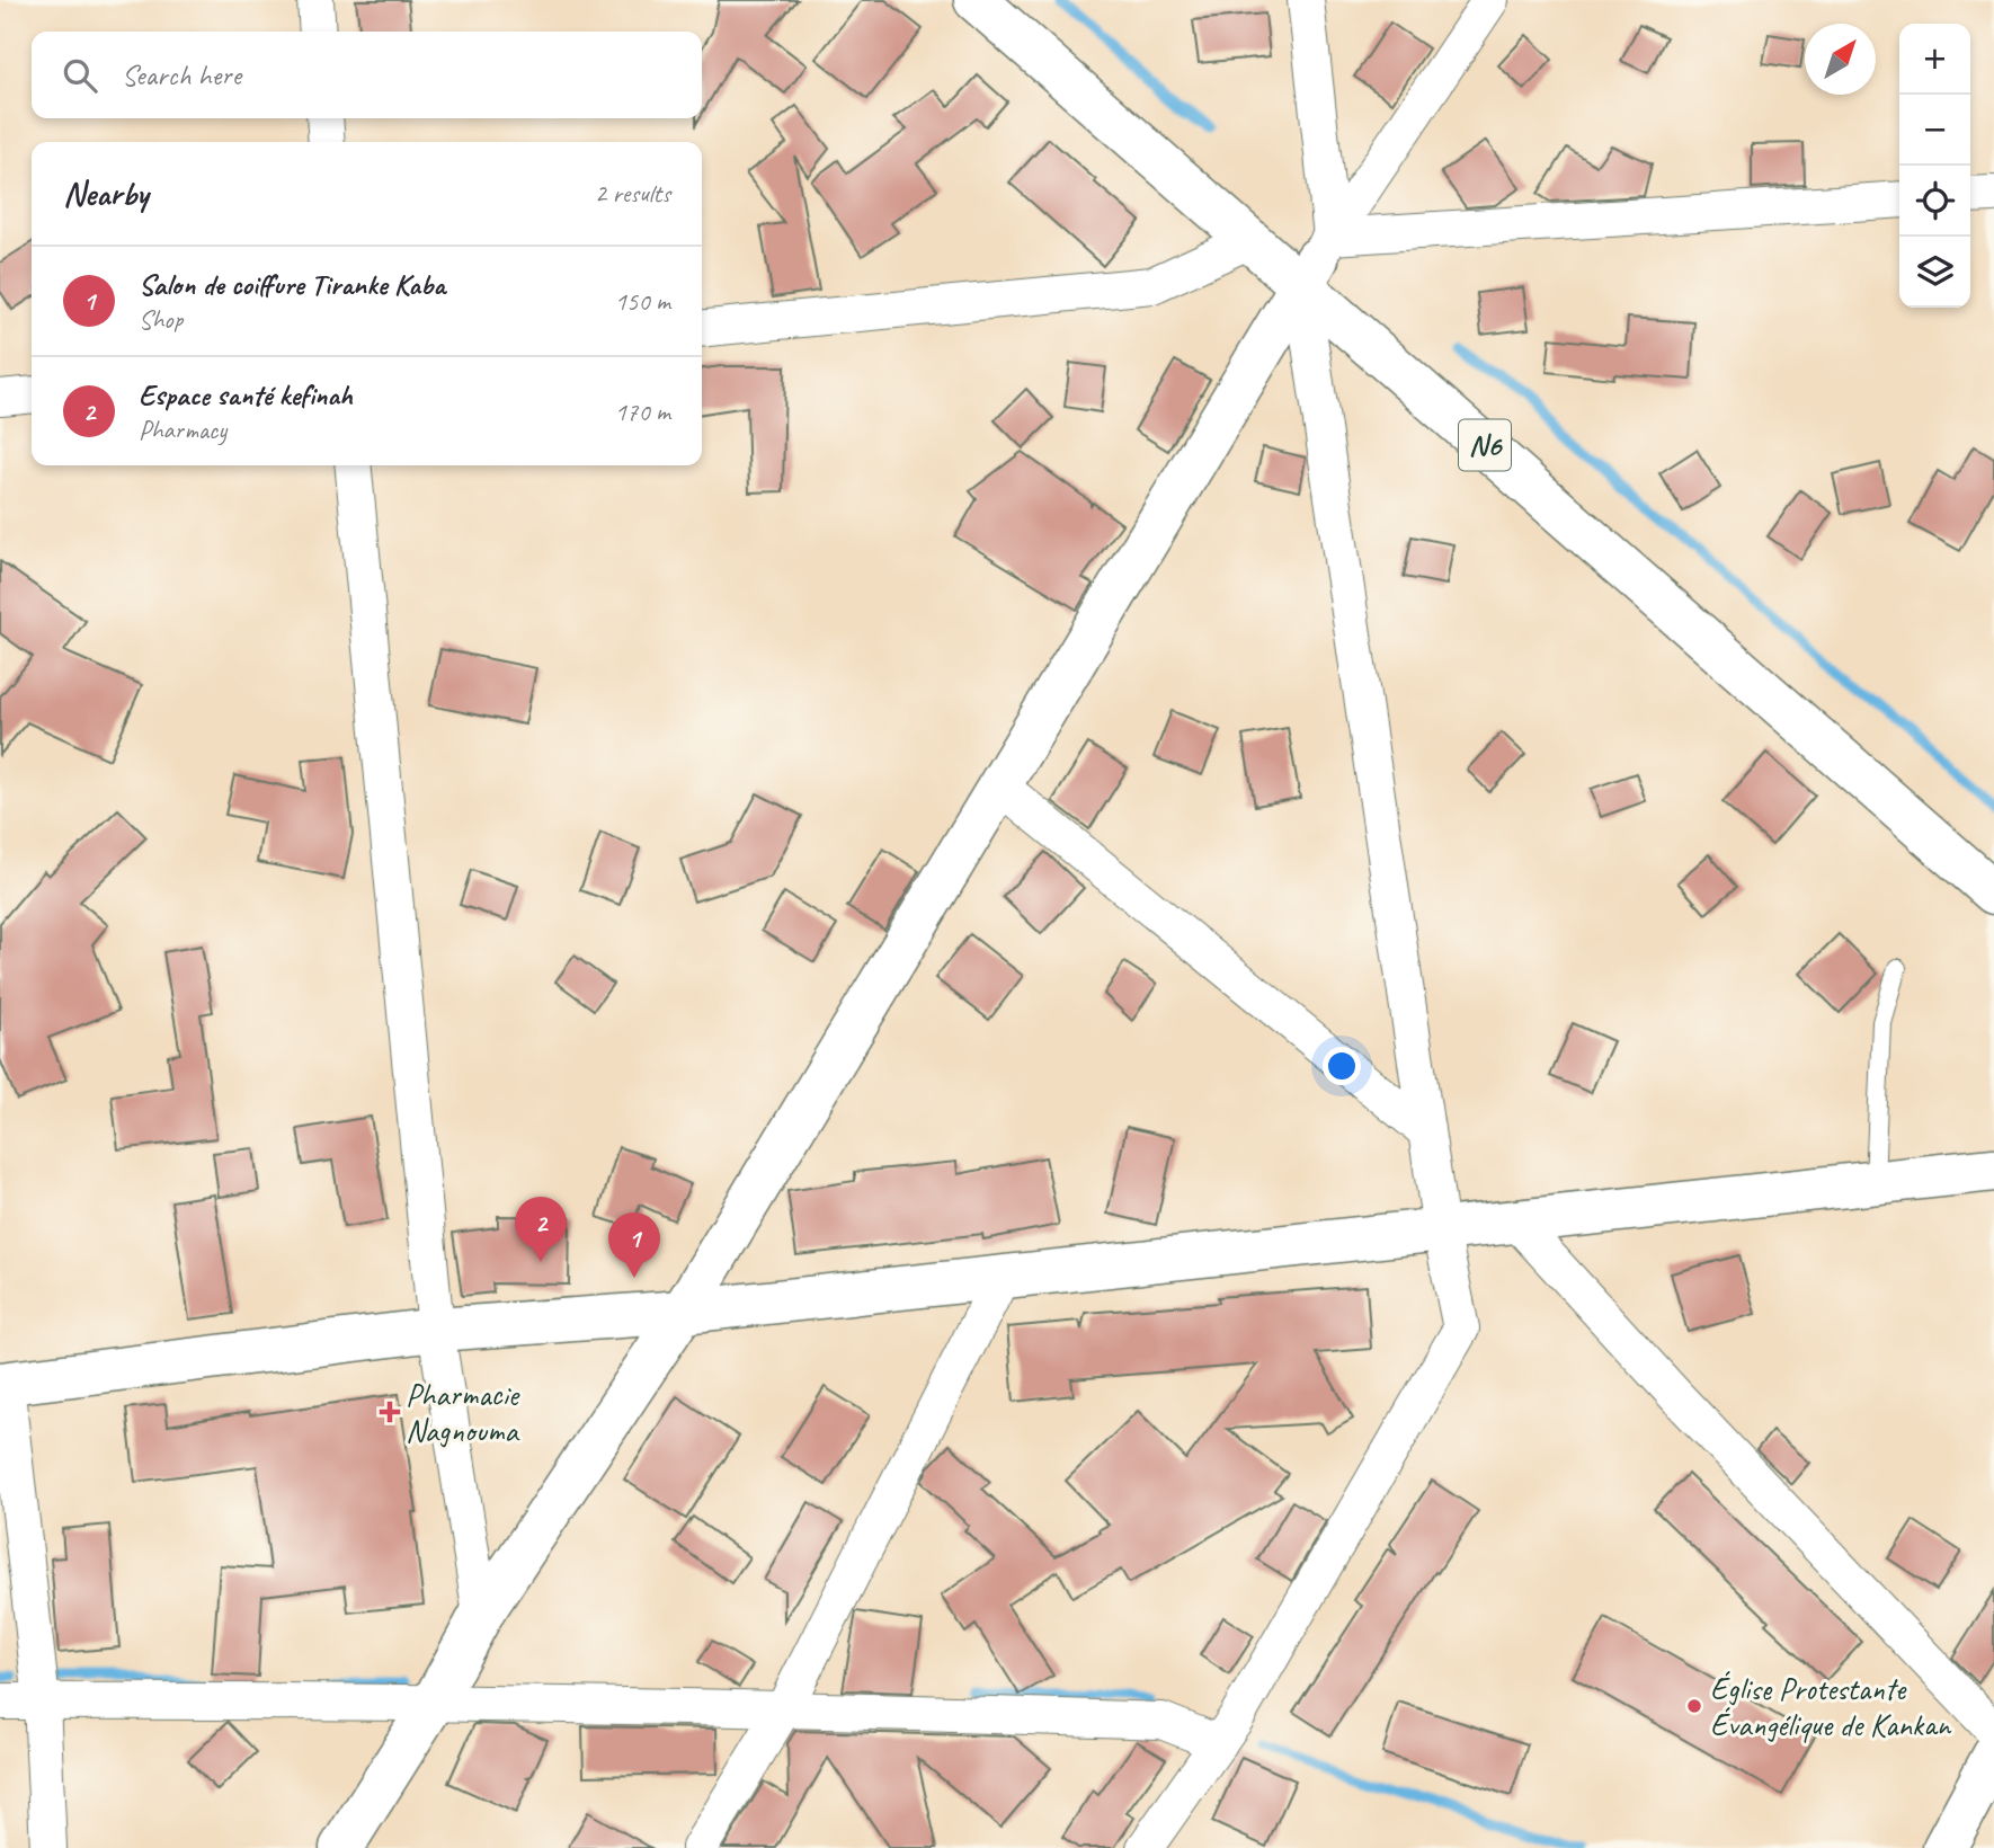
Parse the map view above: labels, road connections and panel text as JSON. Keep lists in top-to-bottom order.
{
  "streets": {
    "main road": ["N6"]
  },
  "places": {
    "health": ["Pharmacie Nagnouma"],
    "other": ["Église Protestante Évangélique de Kankan"]
  },
  "north": "top right",
  "page": {
    "map_buttons": ["+", "−"],
    "search": "Search here",
    "heading": ["Nearby", "2 results"],
    "list": [
      {
        "mark": "1",
        "name": "Salon de coiffure Tiranke Kaba",
        "note": "Shop",
        "value": "150 m"
      },
      {
        "mark": "2",
        "name": "Espace santé kefinah",
        "note": "Pharmacy",
        "value": "170 m"
      }
    ],
    "pins": ["2", "1"]
  }
}
